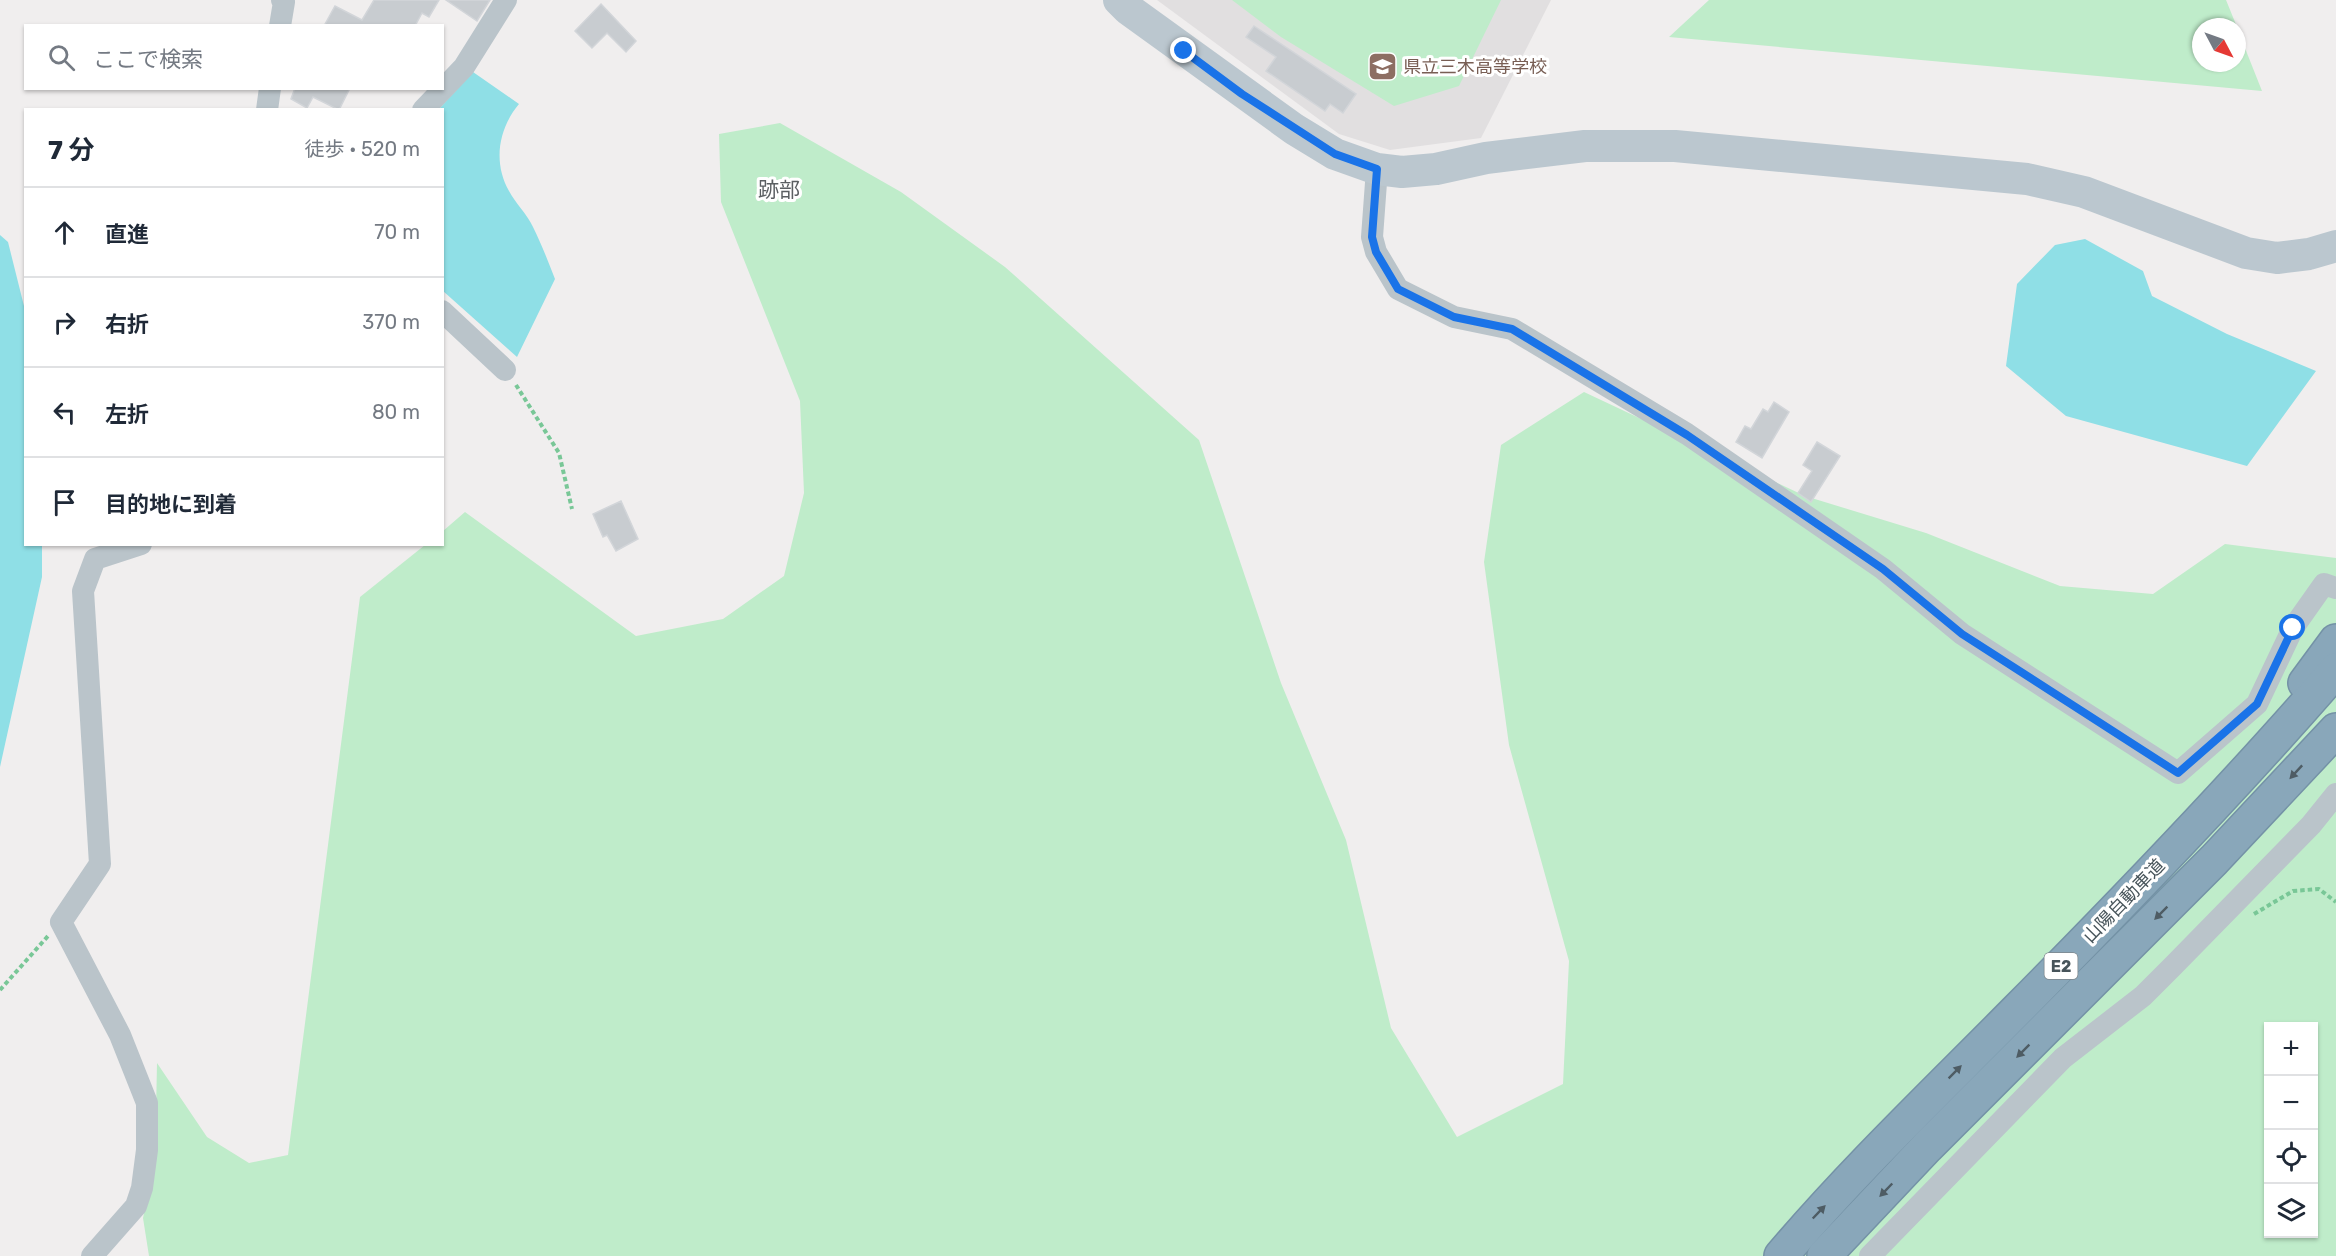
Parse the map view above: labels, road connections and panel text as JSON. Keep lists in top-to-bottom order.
{
  "streets": {
    "highway": ["山陽自動車道", "E2"]
  },
  "districts": ["跡部"],
  "places": {
    "school or university": ["県立三木高等学校"]
  },
  "north": "bottom right",
  "page": {
    "search": "ここで検索",
    "heading": ["7 分", "徒歩 · 520 m"],
    "list": [
      ["直進", "70 m"],
      ["右折", "370 m"],
      ["左折", "80 m"],
      "目的地に到着"
    ],
    "map_buttons": ["+", "−"]
  }
}
